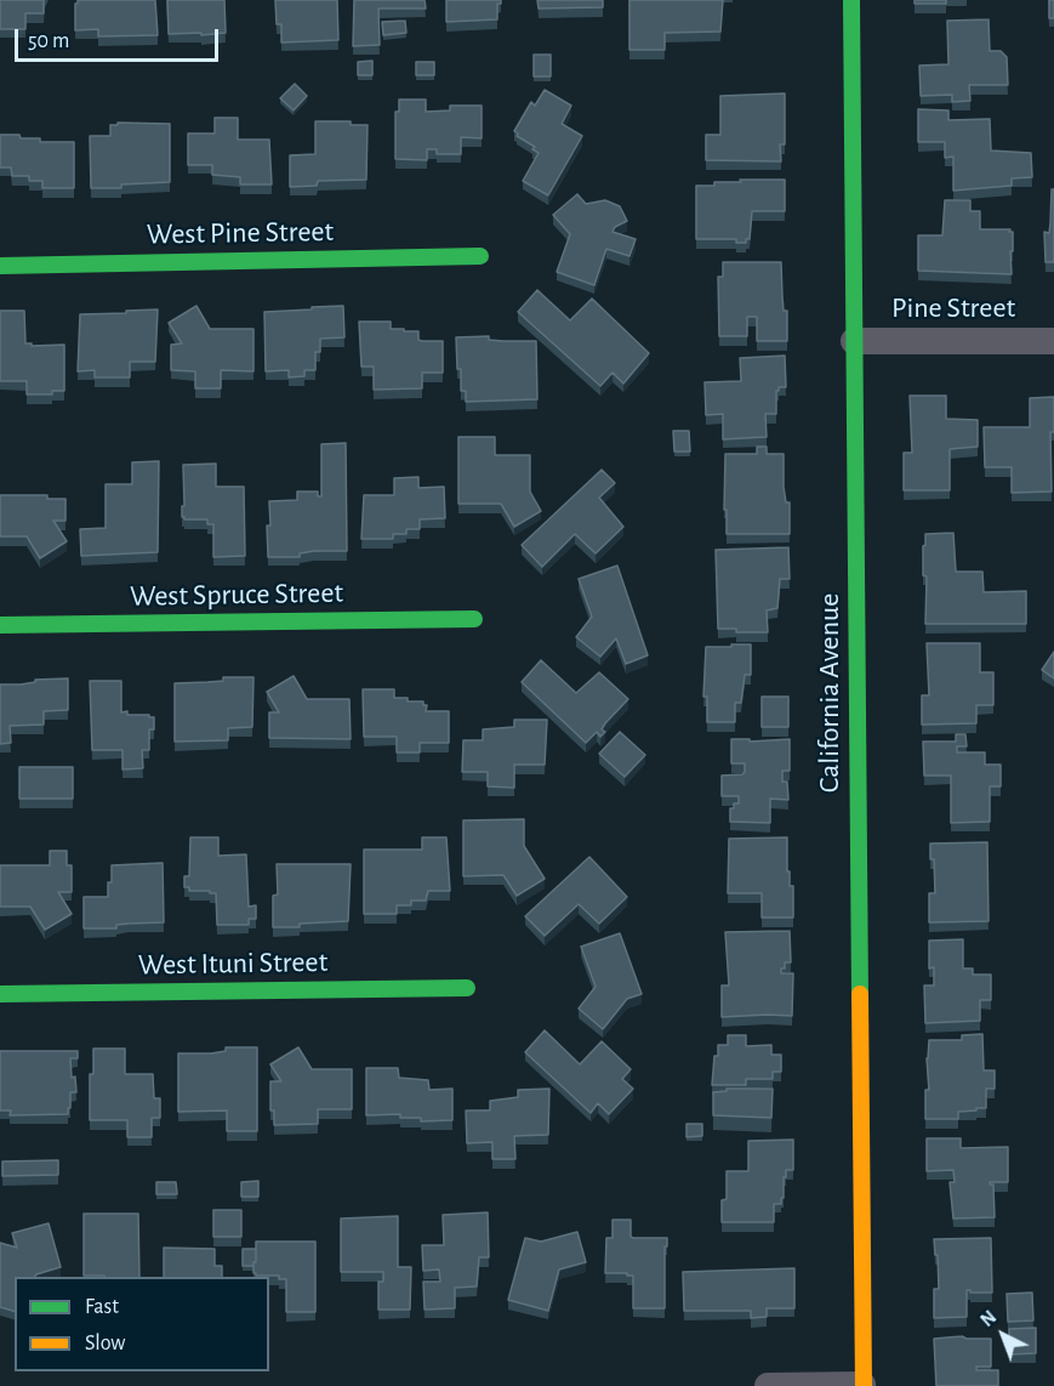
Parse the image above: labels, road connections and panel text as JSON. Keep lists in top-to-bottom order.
{
  "streets": {
    "street": [
      "West Pine Street",
      "Pine Street",
      "West Spruce Street",
      "California Avenue",
      "West Ituni Street"
    ]
  },
  "crossings": [
    ["Pine Street", "California Avenue"]
  ],
  "legend": ["Fast", "Slow"],
  "scale_bar": "50 m",
  "north": "top left"
}
